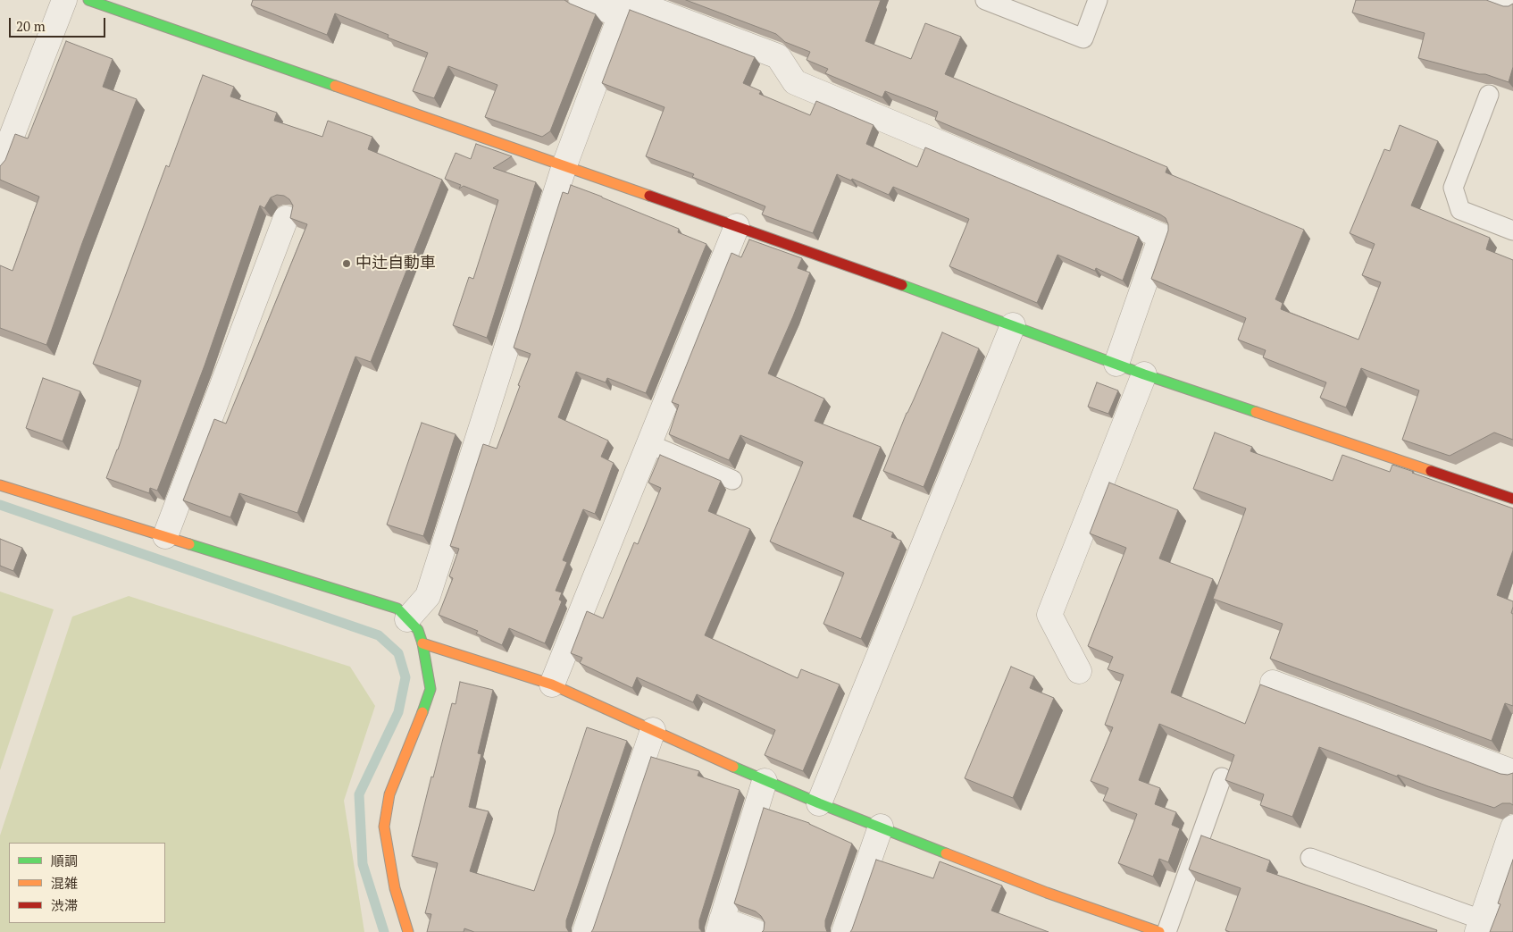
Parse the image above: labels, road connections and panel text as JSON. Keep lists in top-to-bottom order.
{
  "places": ["中辻自動車"],
  "legend": ["順調", "混雑", "渋滞"],
  "scale_bar": "20 m"
}
